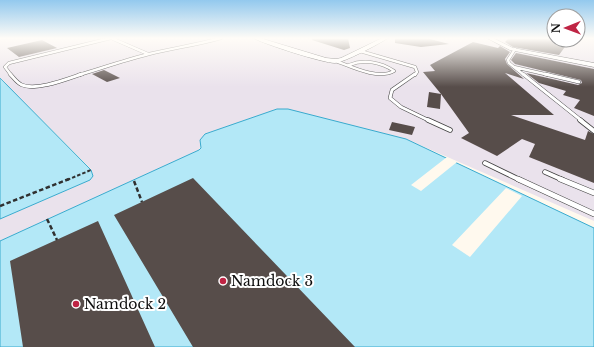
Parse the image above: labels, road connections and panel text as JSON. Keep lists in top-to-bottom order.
{
  "places": ["Namdock 3", "Namdock 2"],
  "north": "left"
}
